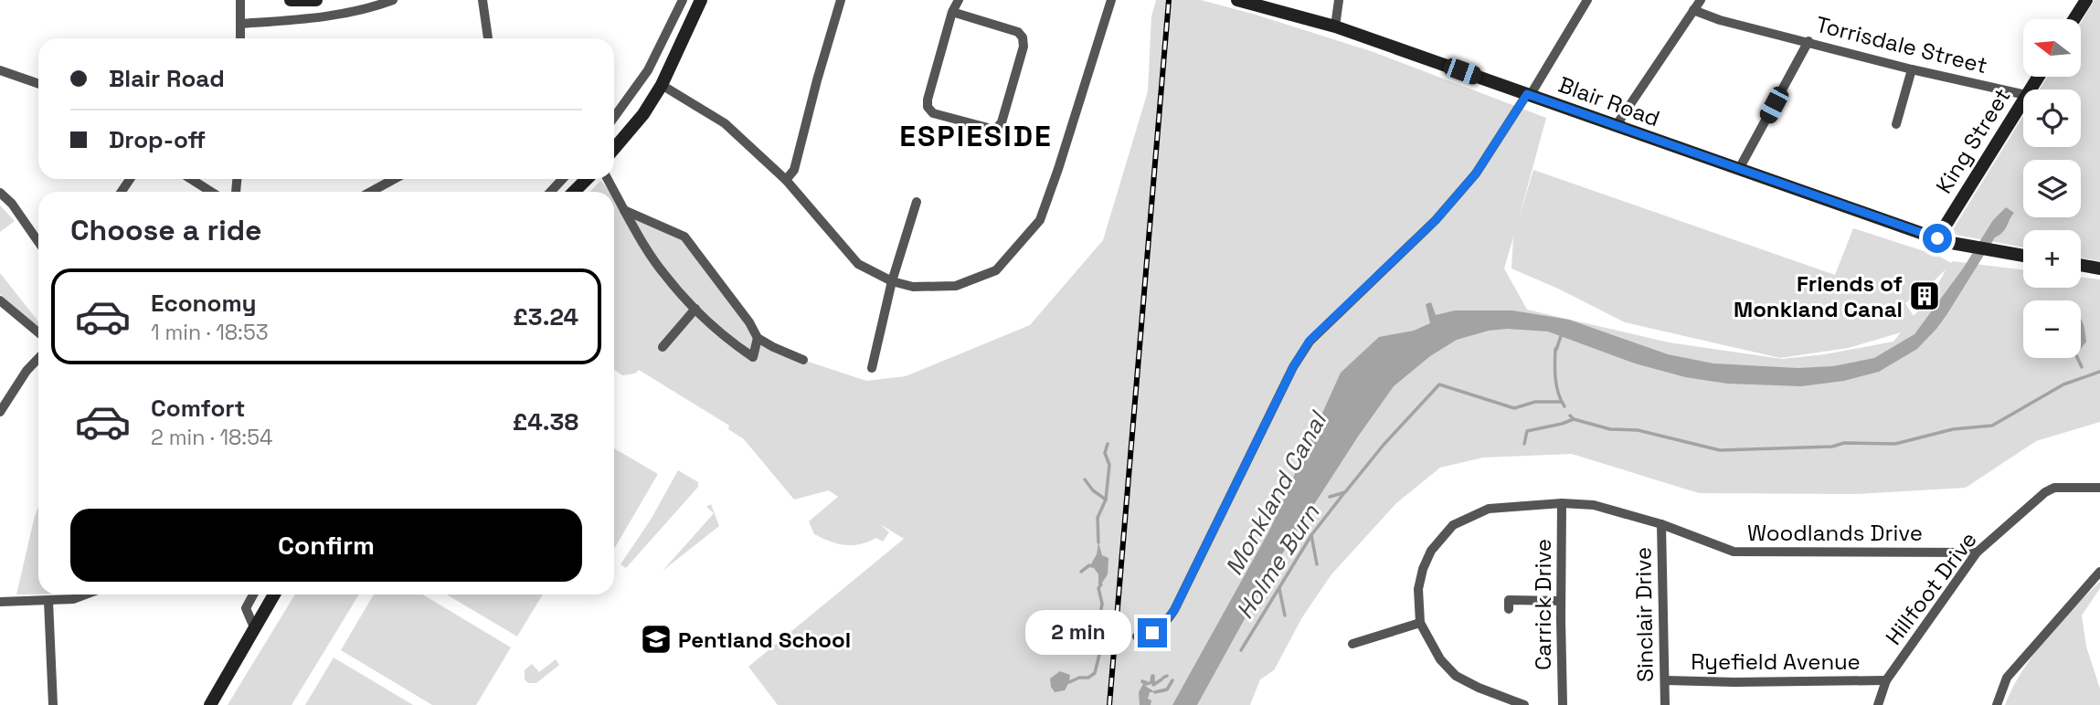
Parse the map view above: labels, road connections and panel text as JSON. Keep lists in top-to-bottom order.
{
  "streets": {
    "street": [
      "Torrisdale Street",
      "Blair Road",
      "King Street",
      "Woodlands Drive",
      "Hillfoot Drive",
      "Carrick Drive",
      "Sinclair Drive",
      "Ryefield Avenue"
    ]
  },
  "crossings": [
    ["Blair Road", "King Street"],
    ["Woodlands Drive", "Hillfoot Drive"],
    ["Woodlands Drive", "Carrick Drive"],
    ["Woodlands Drive", "Sinclair Drive"],
    ["Hillfoot Drive", "Ryefield Avenue"],
    ["Sinclair Drive", "Ryefield Avenue"]
  ],
  "districts": ["ESPIESIDE"],
  "water": ["Monkland Canal", "Holme Burn"],
  "places": {
    "building": ["Friends of Monkland Canal"],
    "school or university": ["Pentland School"]
  },
  "north": "left",
  "page": {
    "map_buttons": ["+", "−"],
    "banner": ["Blair Road", "Drop-off"],
    "heading": "Choose a ride",
    "list": [
      {
        "name": "Economy",
        "note": "1 min · 18:53",
        "value": "£3.24"
      },
      {
        "name": "Comfort",
        "note": "2 min · 18:54",
        "value": "£4.38"
      }
    ],
    "buttons": "Confirm",
    "bubble": "2 min"
  }
}
